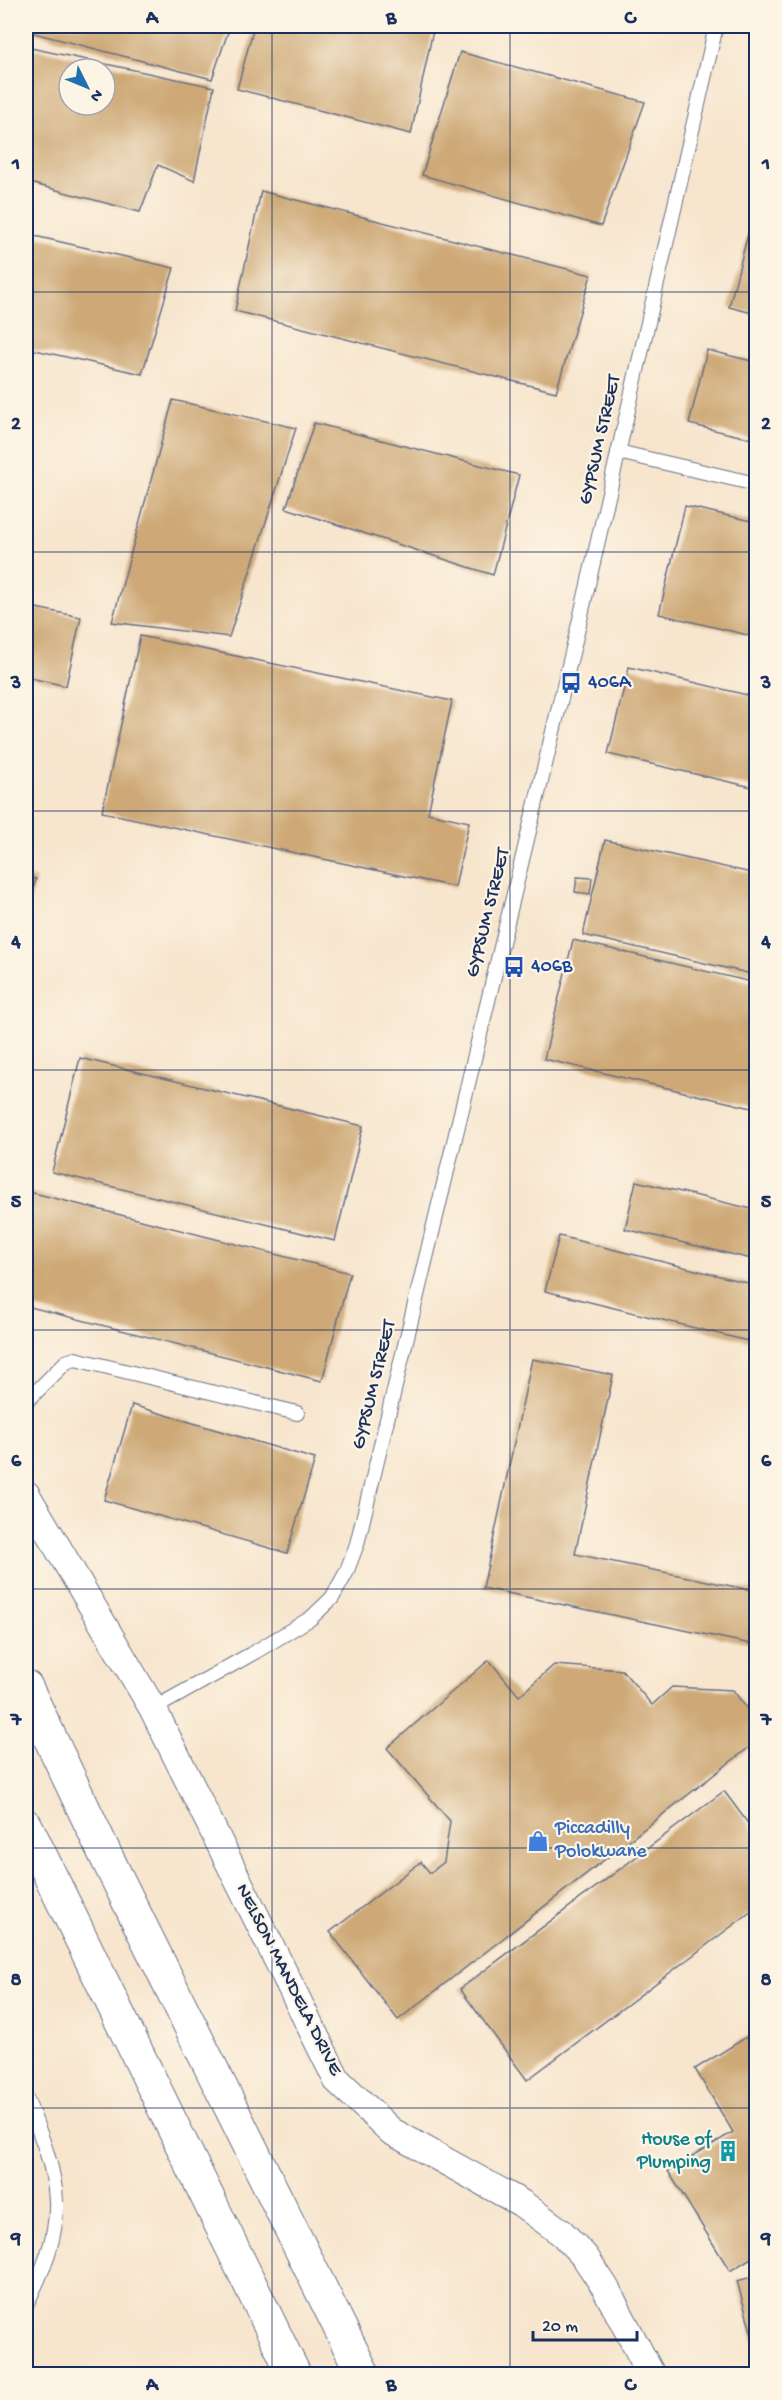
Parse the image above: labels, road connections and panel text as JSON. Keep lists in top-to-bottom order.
{
  "streets": {
    "street": ["NELSON MANDELA DRIVE"],
    "lane": ["GYPSUM STREET"]
  },
  "crossings": [
    ["GYPSUM STREET", "NELSON MANDELA DRIVE"]
  ],
  "places": {
    "bus stop": ["406A", "406B"],
    "shop": ["Piccadilly Polokwane"],
    "building": ["House of Plumping"]
  },
  "scale_bar": "20 m",
  "north": "bottom right",
  "grid": {
    "columns": ["A", "B", "C"],
    "rows": [
      "1",
      "2",
      "3",
      "4",
      "5",
      "6",
      "7",
      "8",
      "9"
    ]
  }
}
